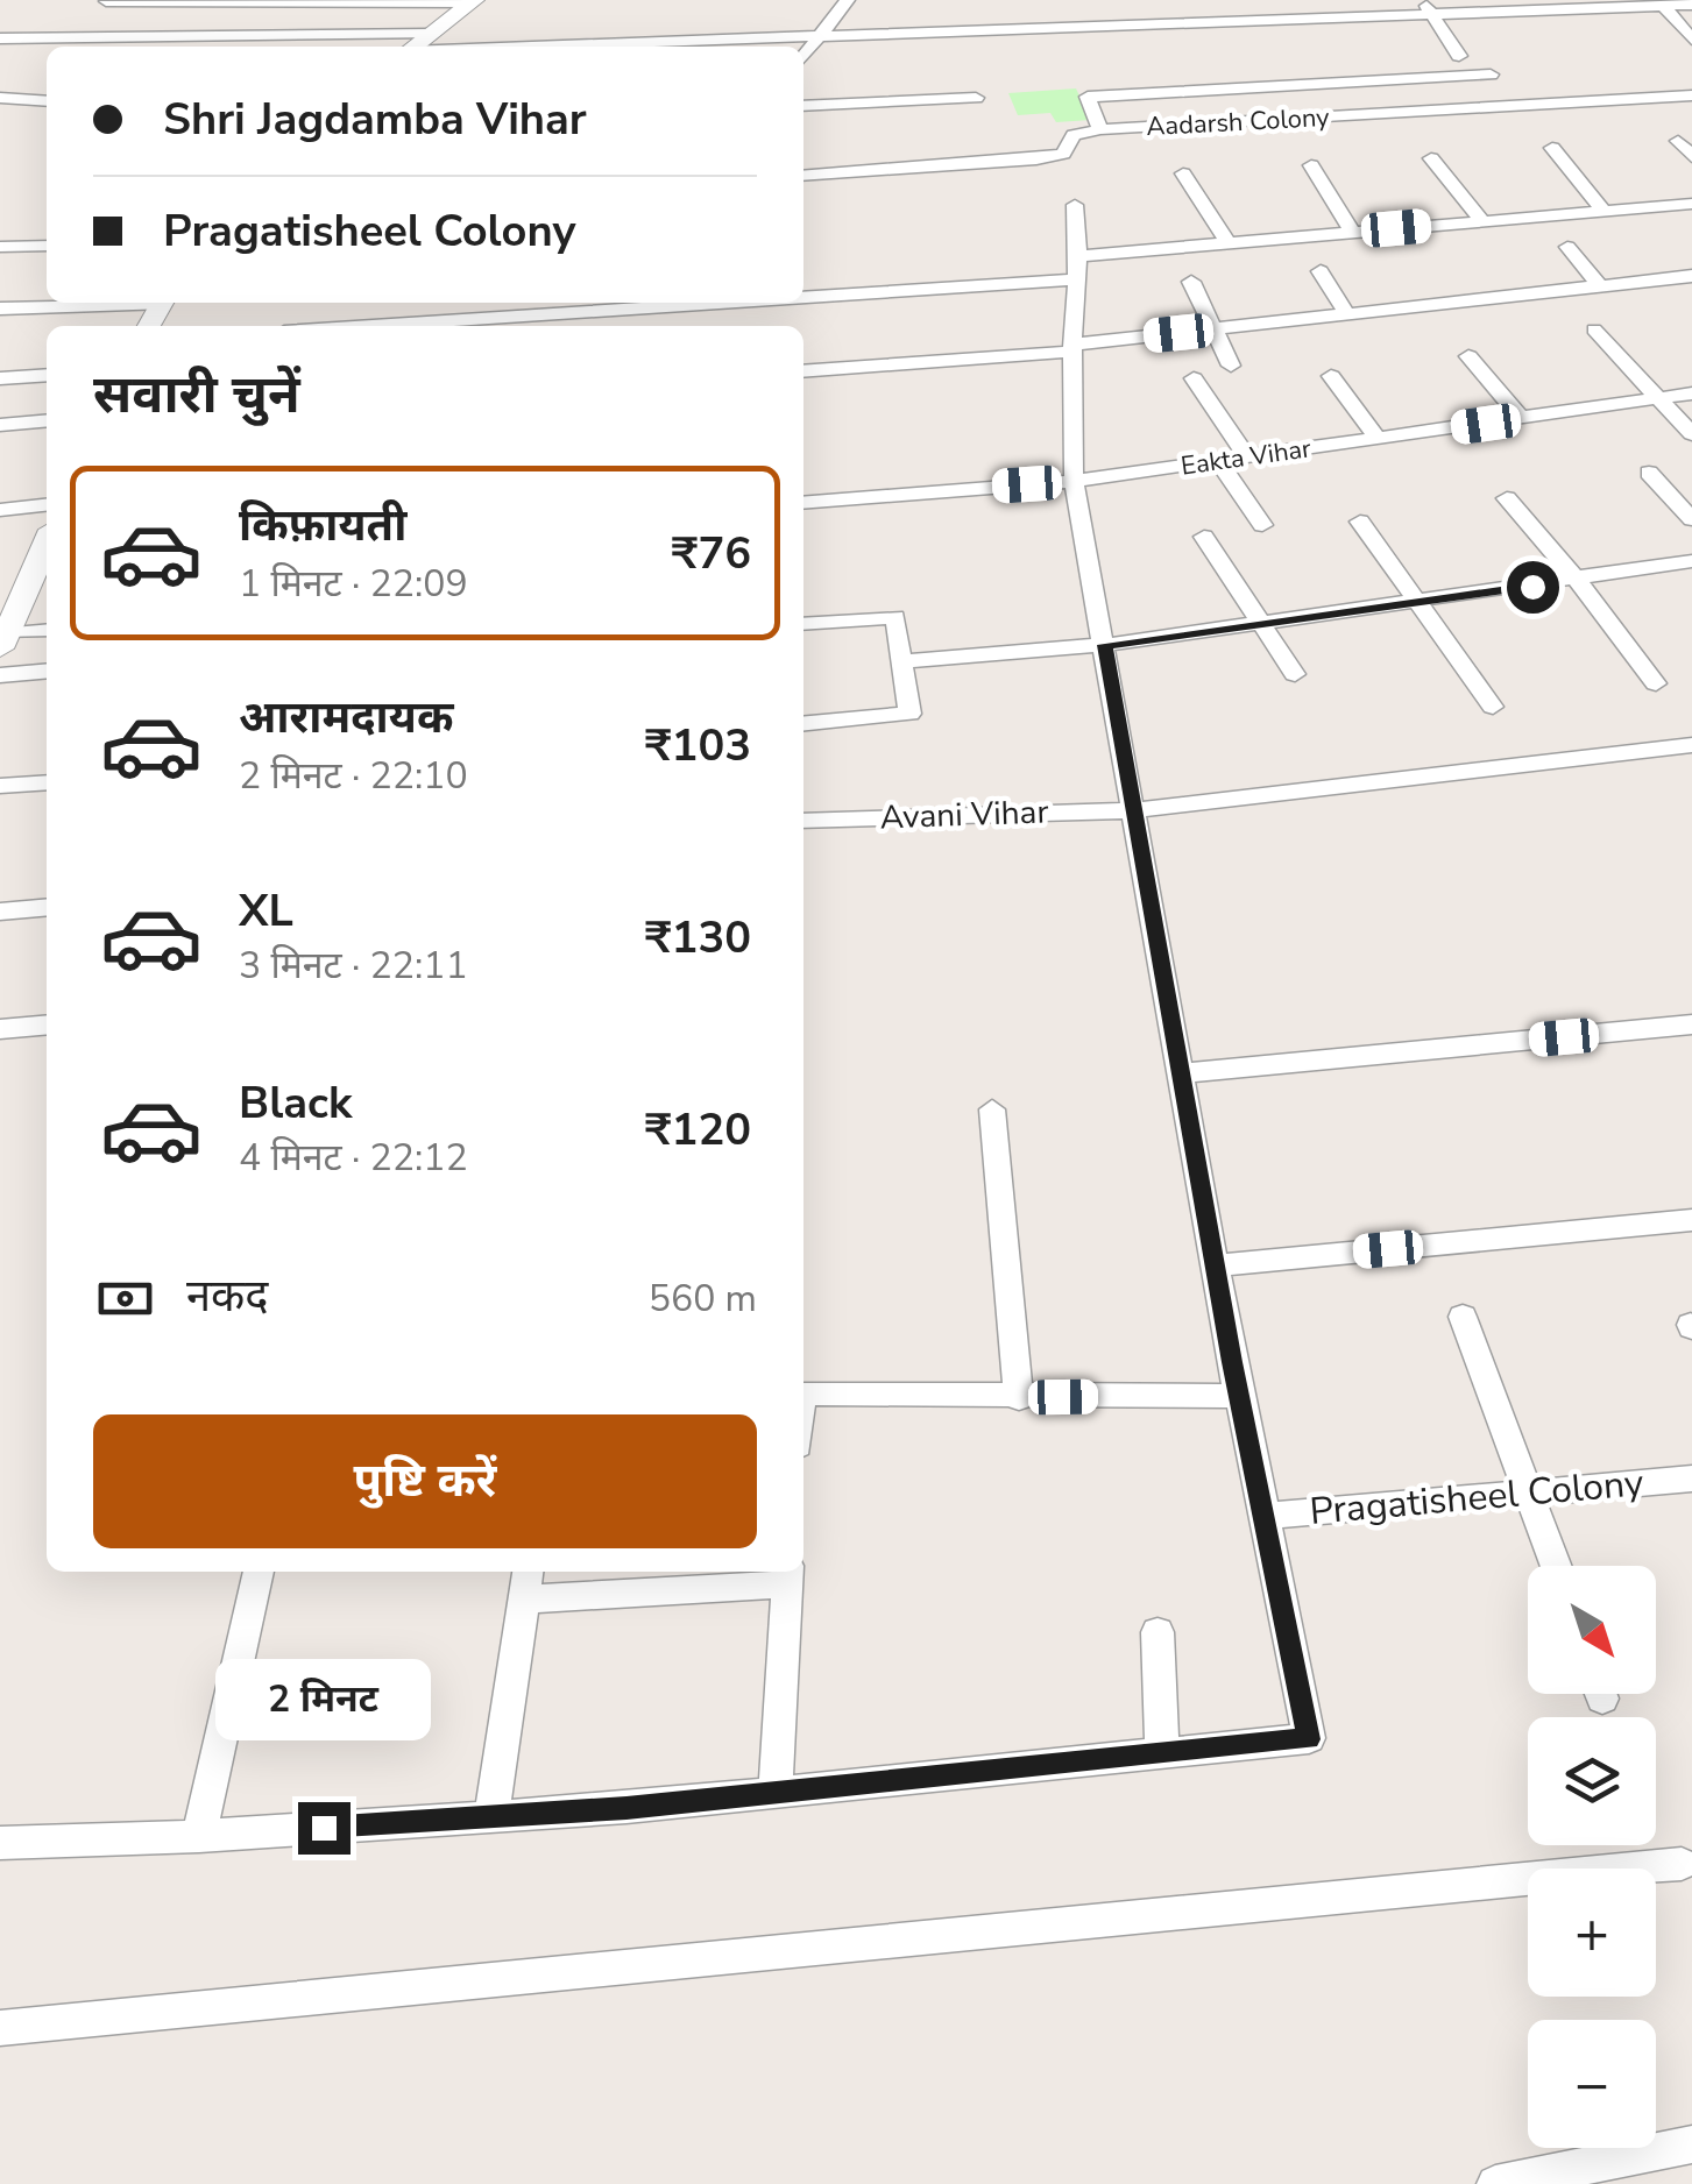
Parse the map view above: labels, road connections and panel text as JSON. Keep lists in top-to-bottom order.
{
  "streets": {
    "street": [
      "Aadarsh Colony",
      "Eakta Vihar",
      "Avani Vihar",
      "Pragatisheel Colony"
    ]
  },
  "north": "bottom right",
  "page": {
    "banner": ["Shri Jagdamba Vihar", "Pragatisheel Colony"],
    "heading": "सवारी चुनें",
    "list": [
      {
        "name": "किफ़ायती",
        "note": "1 मिनट · 22:09",
        "value": "₹76"
      },
      {
        "name": "आरामदायक",
        "note": "2 मिनट · 22:10",
        "value": "₹103"
      },
      {
        "name": "XL",
        "note": "3 मिनट · 22:11",
        "value": "₹130"
      },
      {
        "name": "Black",
        "note": "4 मिनट · 22:12",
        "value": "₹120"
      }
    ],
    "pay": ["नकद", "560 m"],
    "buttons": "पुष्टि करें",
    "map_buttons": ["+", "−"],
    "bubble": "2 मिनट"
  }
}
